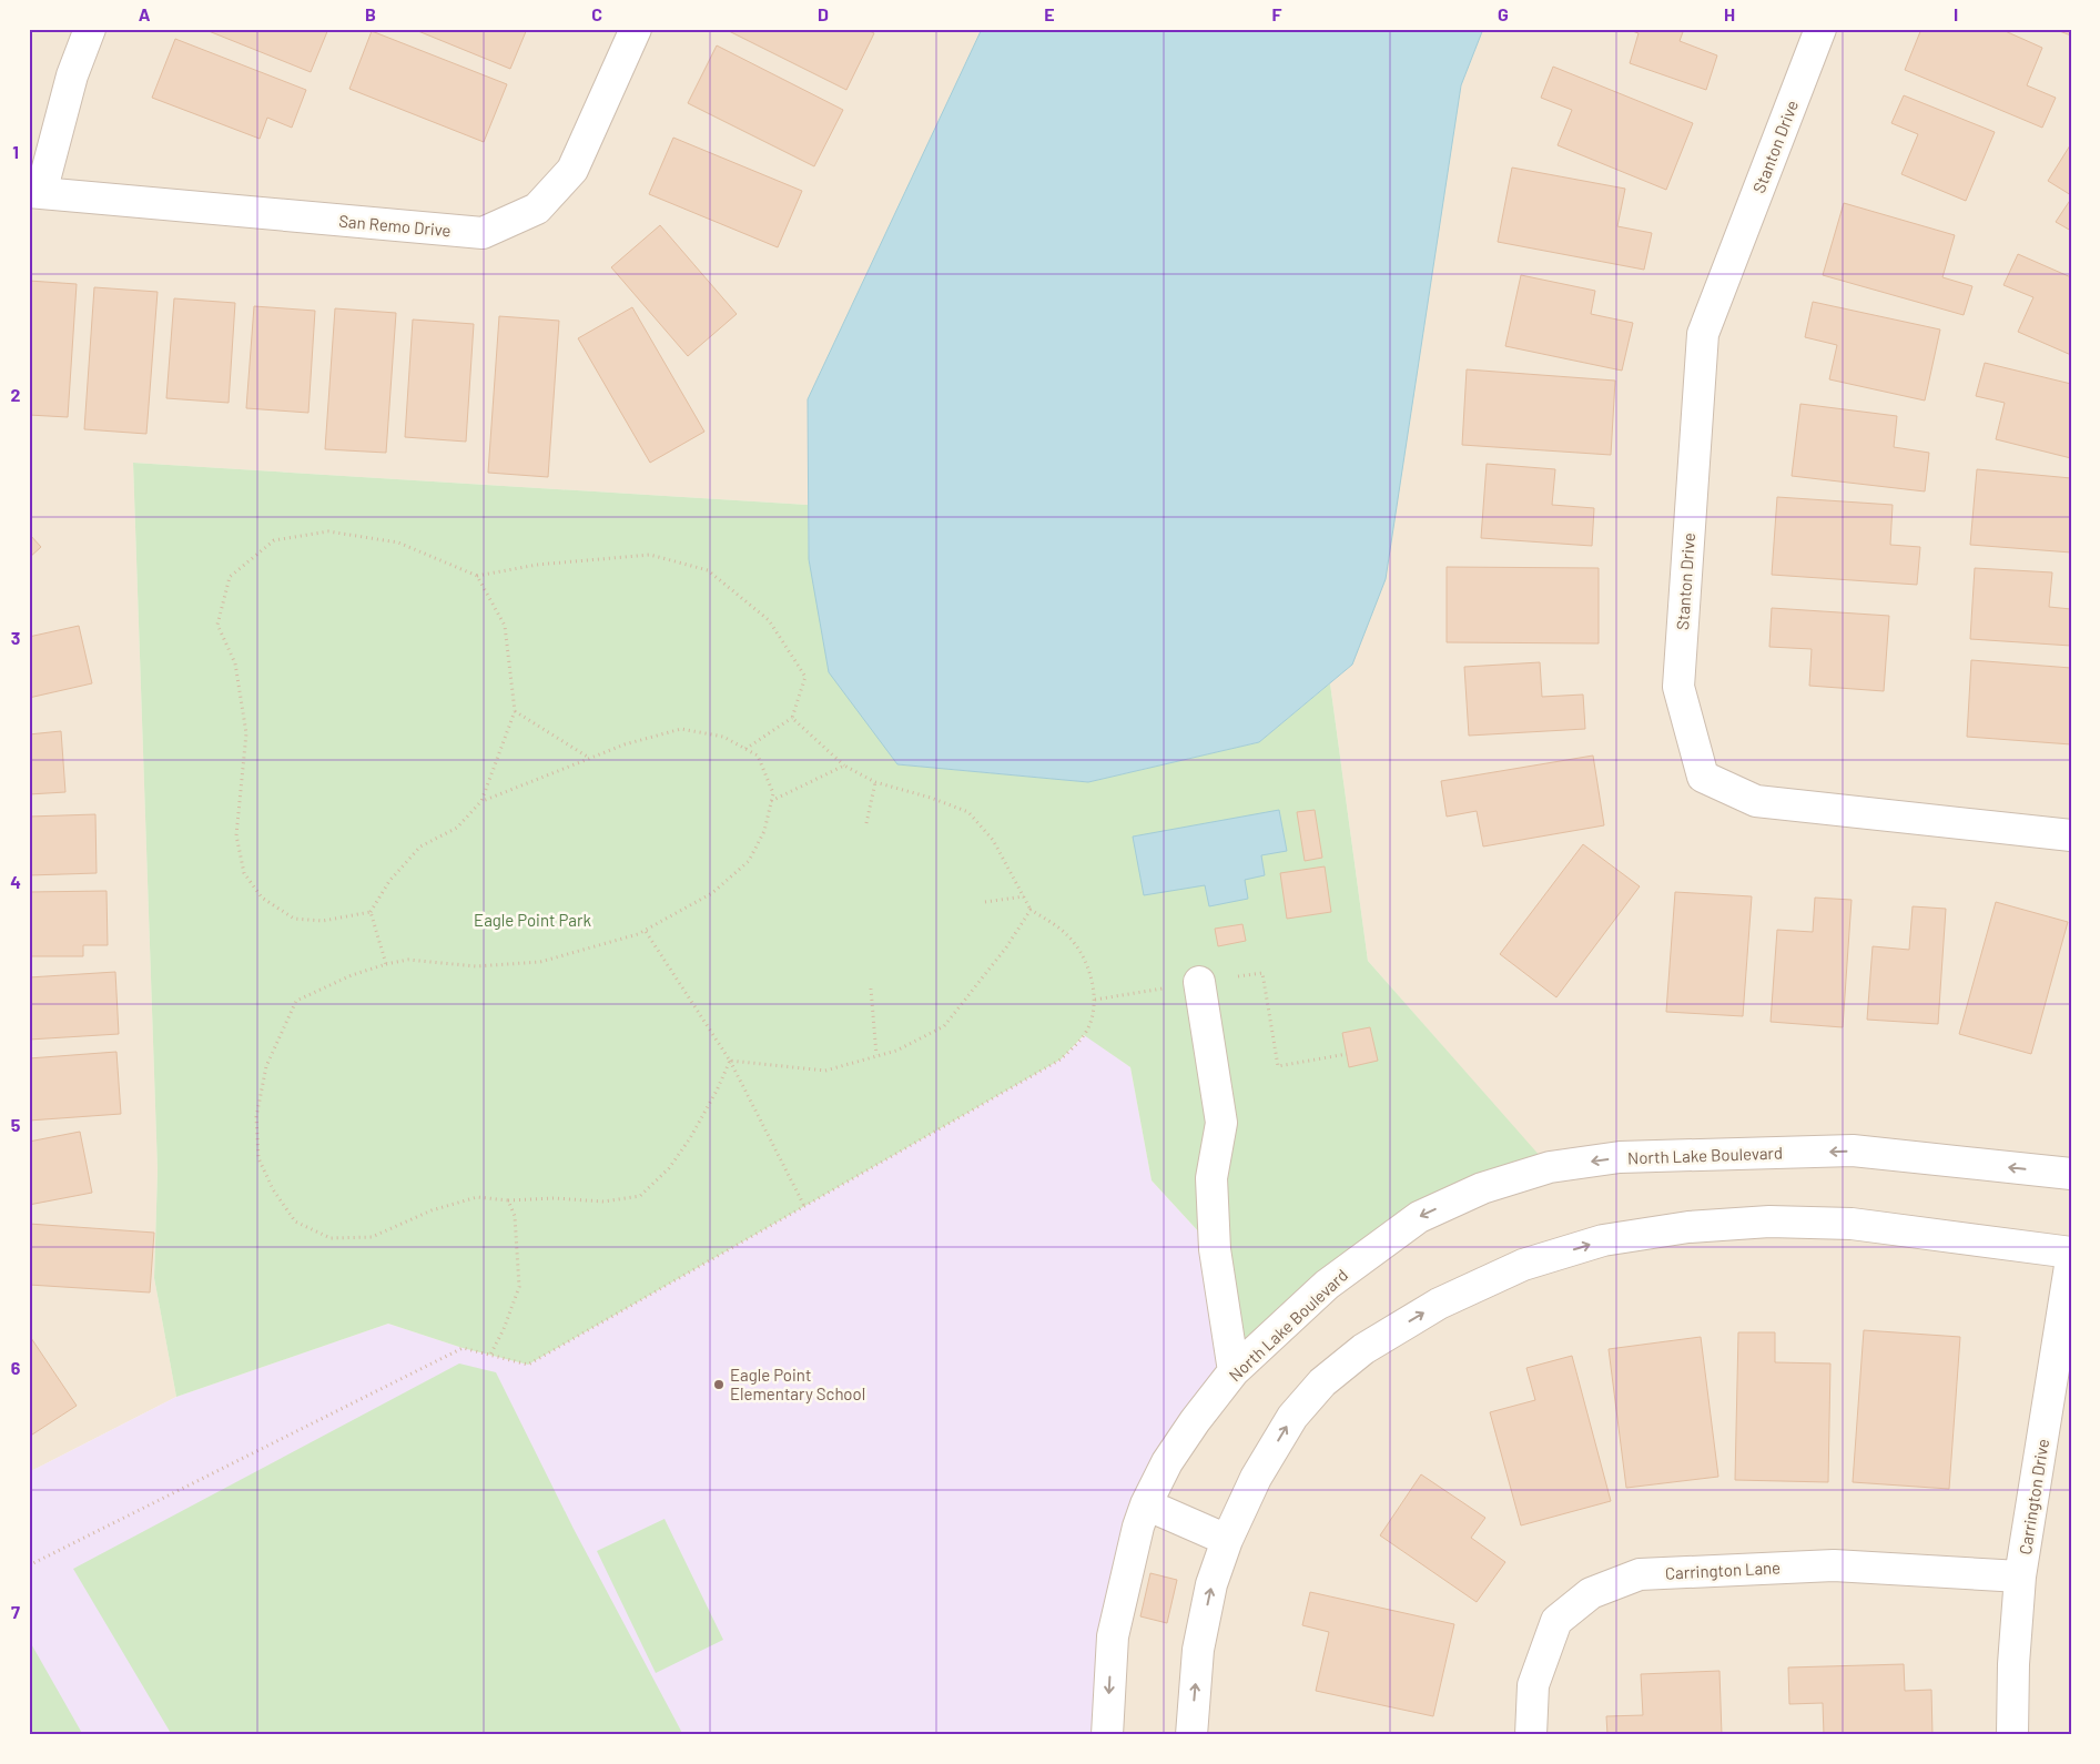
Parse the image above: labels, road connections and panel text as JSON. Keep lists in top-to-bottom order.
{
  "streets": {
    "street": [
      "Stanton Drive",
      "San Remo Drive",
      "North Lake Boulevard",
      "Carrington Drive",
      "Carrington Lane"
    ]
  },
  "crossings": [
    ["Carrington Drive", "Carrington Lane"]
  ],
  "parks": ["Eagle Point Park"],
  "places": ["Eagle Point Elementary School"],
  "grid": {
    "columns": [
      "A",
      "B",
      "C",
      "D",
      "E",
      "F",
      "G",
      "H",
      "I"
    ],
    "rows": [
      "1",
      "2",
      "3",
      "4",
      "5",
      "6",
      "7"
    ]
  }
}
